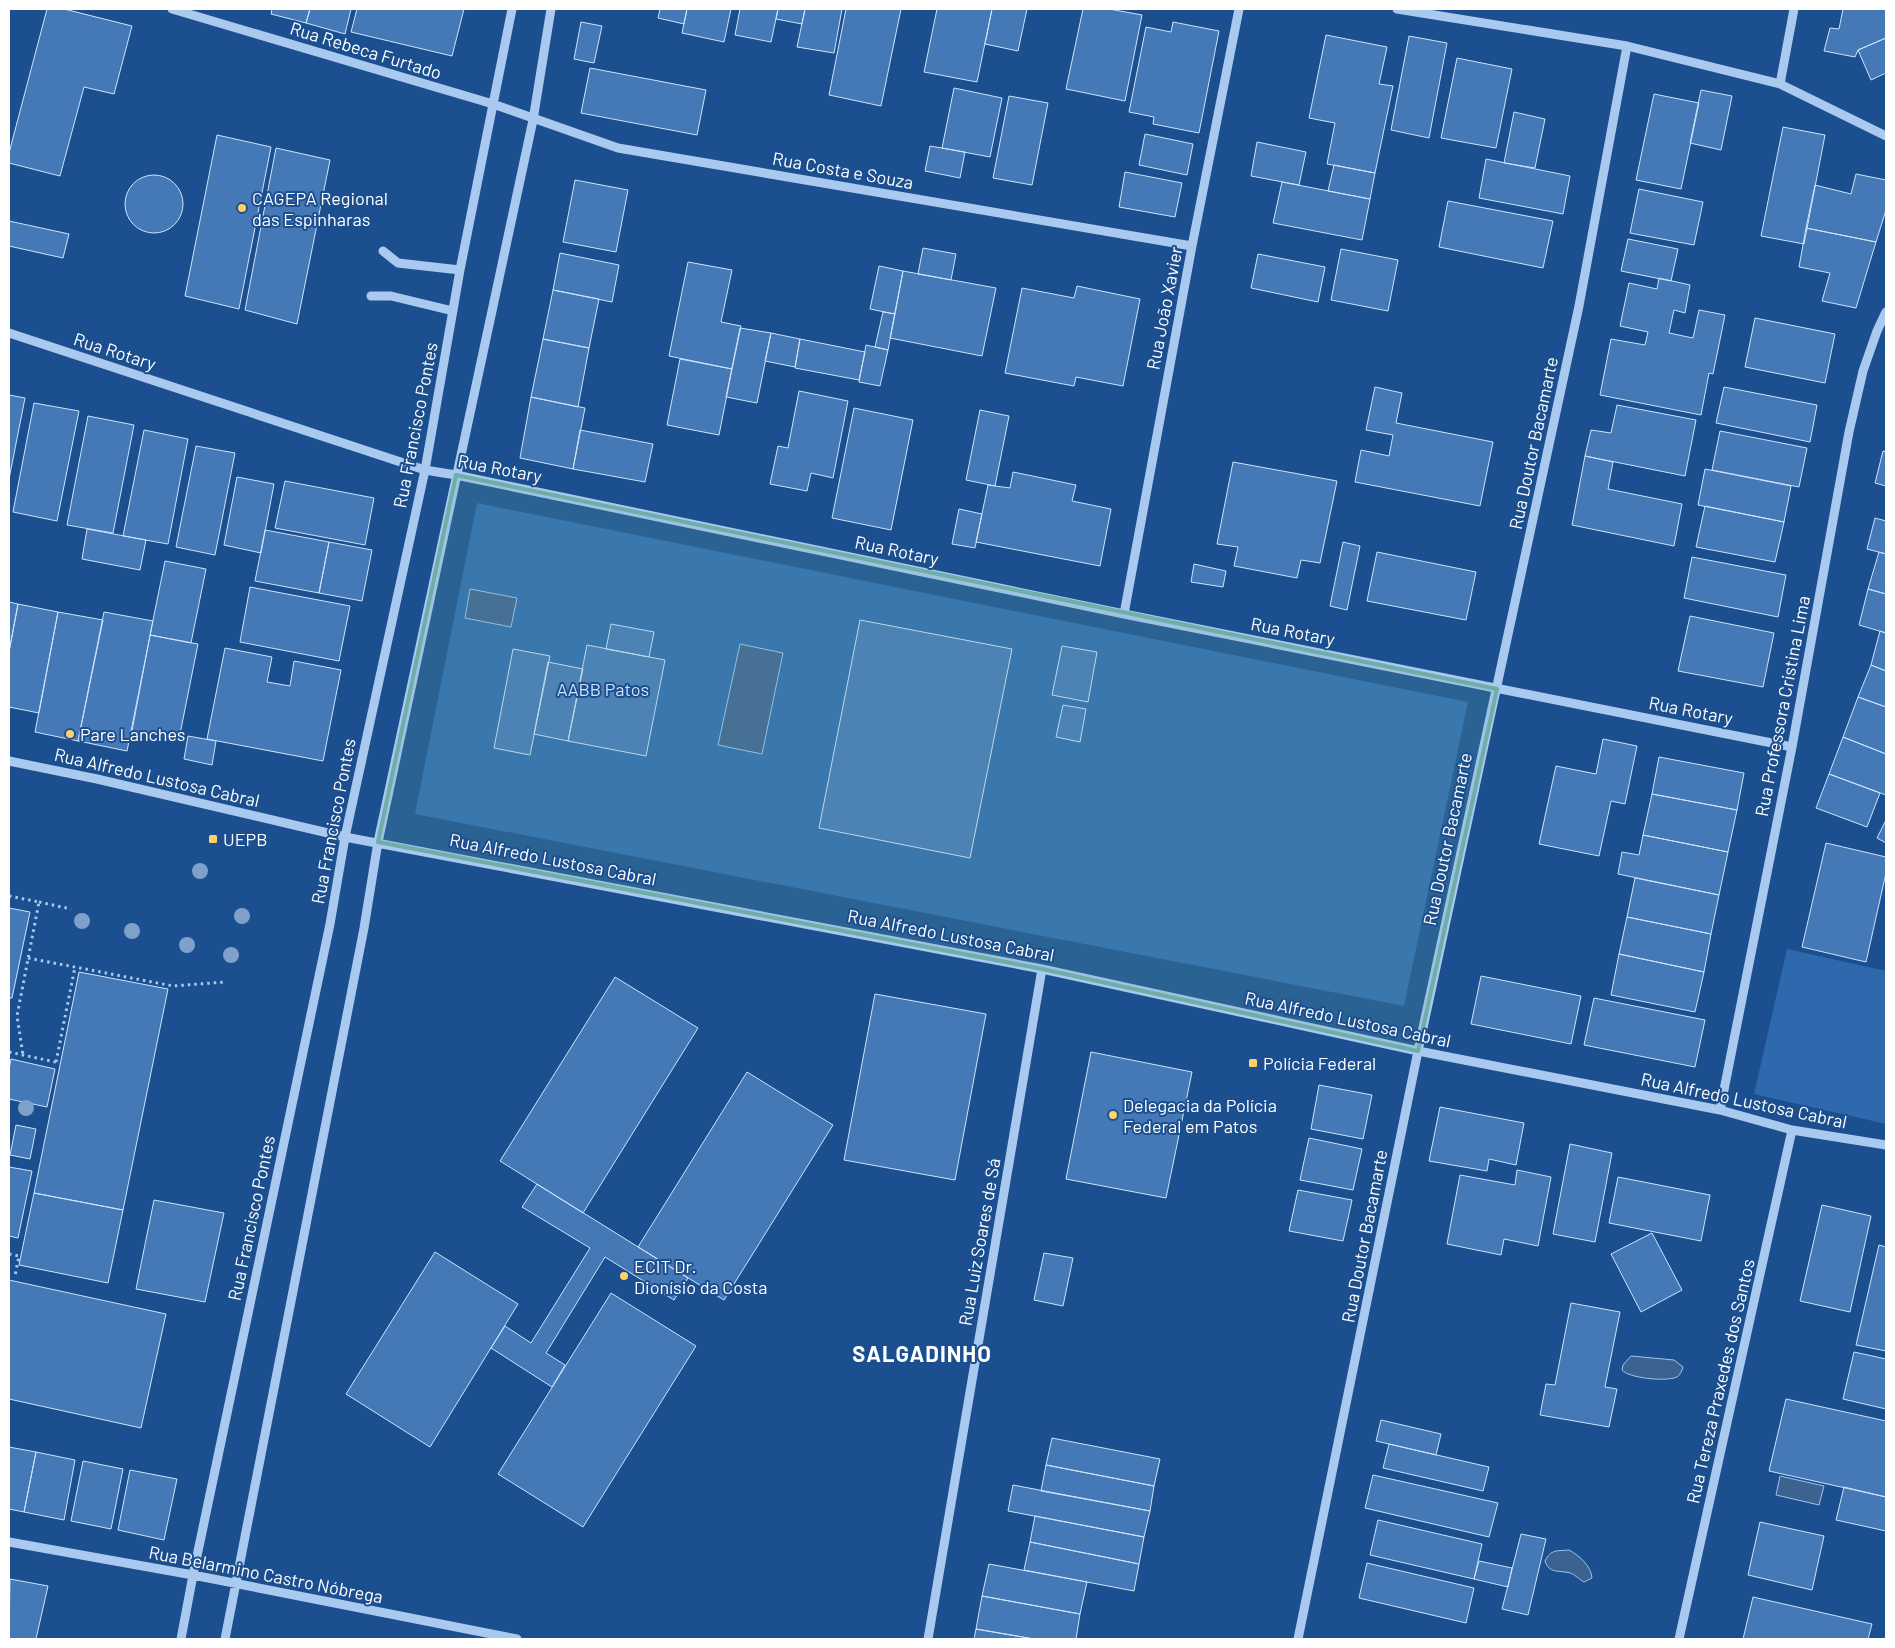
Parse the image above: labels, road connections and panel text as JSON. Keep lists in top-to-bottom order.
{
  "streets": {
    "street": [
      "Rua Rebeca Furtado",
      "Rua Costa e Souza",
      "Rua João Xavier",
      "Rua Rotary",
      "Rua Francisco Pontes",
      "Rua Doutor Bacamarte",
      "Rua Professora Cristina Lima",
      "Rua Alfredo Lustosa Cabral",
      "Rua Luiz Soares de Sá",
      "Rua Tereza Praxedes dos Santos",
      "Rua Belarmino Castro Nóbrega"
    ]
  },
  "crossings": [
    ["Rua Rebeca Furtado", "Rua Costa e Souza"],
    ["Rua Rebeca Furtado", "Rua Francisco Pontes"],
    ["Rua Costa e Souza", "Rua João Xavier"],
    ["Rua Costa e Souza", "Rua Francisco Pontes"],
    ["Rua João Xavier", "Rua Rotary"],
    ["Rua Rotary", "Rua Francisco Pontes"],
    ["Rua Rotary", "Rua Doutor Bacamarte"],
    ["Rua Rotary", "Rua Professora Cristina Lima"],
    ["Rua Francisco Pontes", "Rua Alfredo Lustosa Cabral"],
    ["Rua Francisco Pontes", "Rua Belarmino Castro Nóbrega"],
    ["Rua Doutor Bacamarte", "Rua Alfredo Lustosa Cabral"],
    ["Rua Professora Cristina Lima", "Rua Alfredo Lustosa Cabral"],
    ["Rua Alfredo Lustosa Cabral", "Rua Luiz Soares de Sá"],
    ["Rua Alfredo Lustosa Cabral", "Rua Tereza Praxedes dos Santos"]
  ],
  "districts": ["SALGADINHO"],
  "parks": ["AABB Patos"],
  "places": {
    "other": [
      "CAGEPA Regional das Espinharas",
      "Pare Lanches",
      "Delegacia da Polícia Federal em Patos",
      "ECIT Dr. Dionísio da Costa"
    ],
    "transit": ["UEPB", "Polícia Federal"]
  }
}
